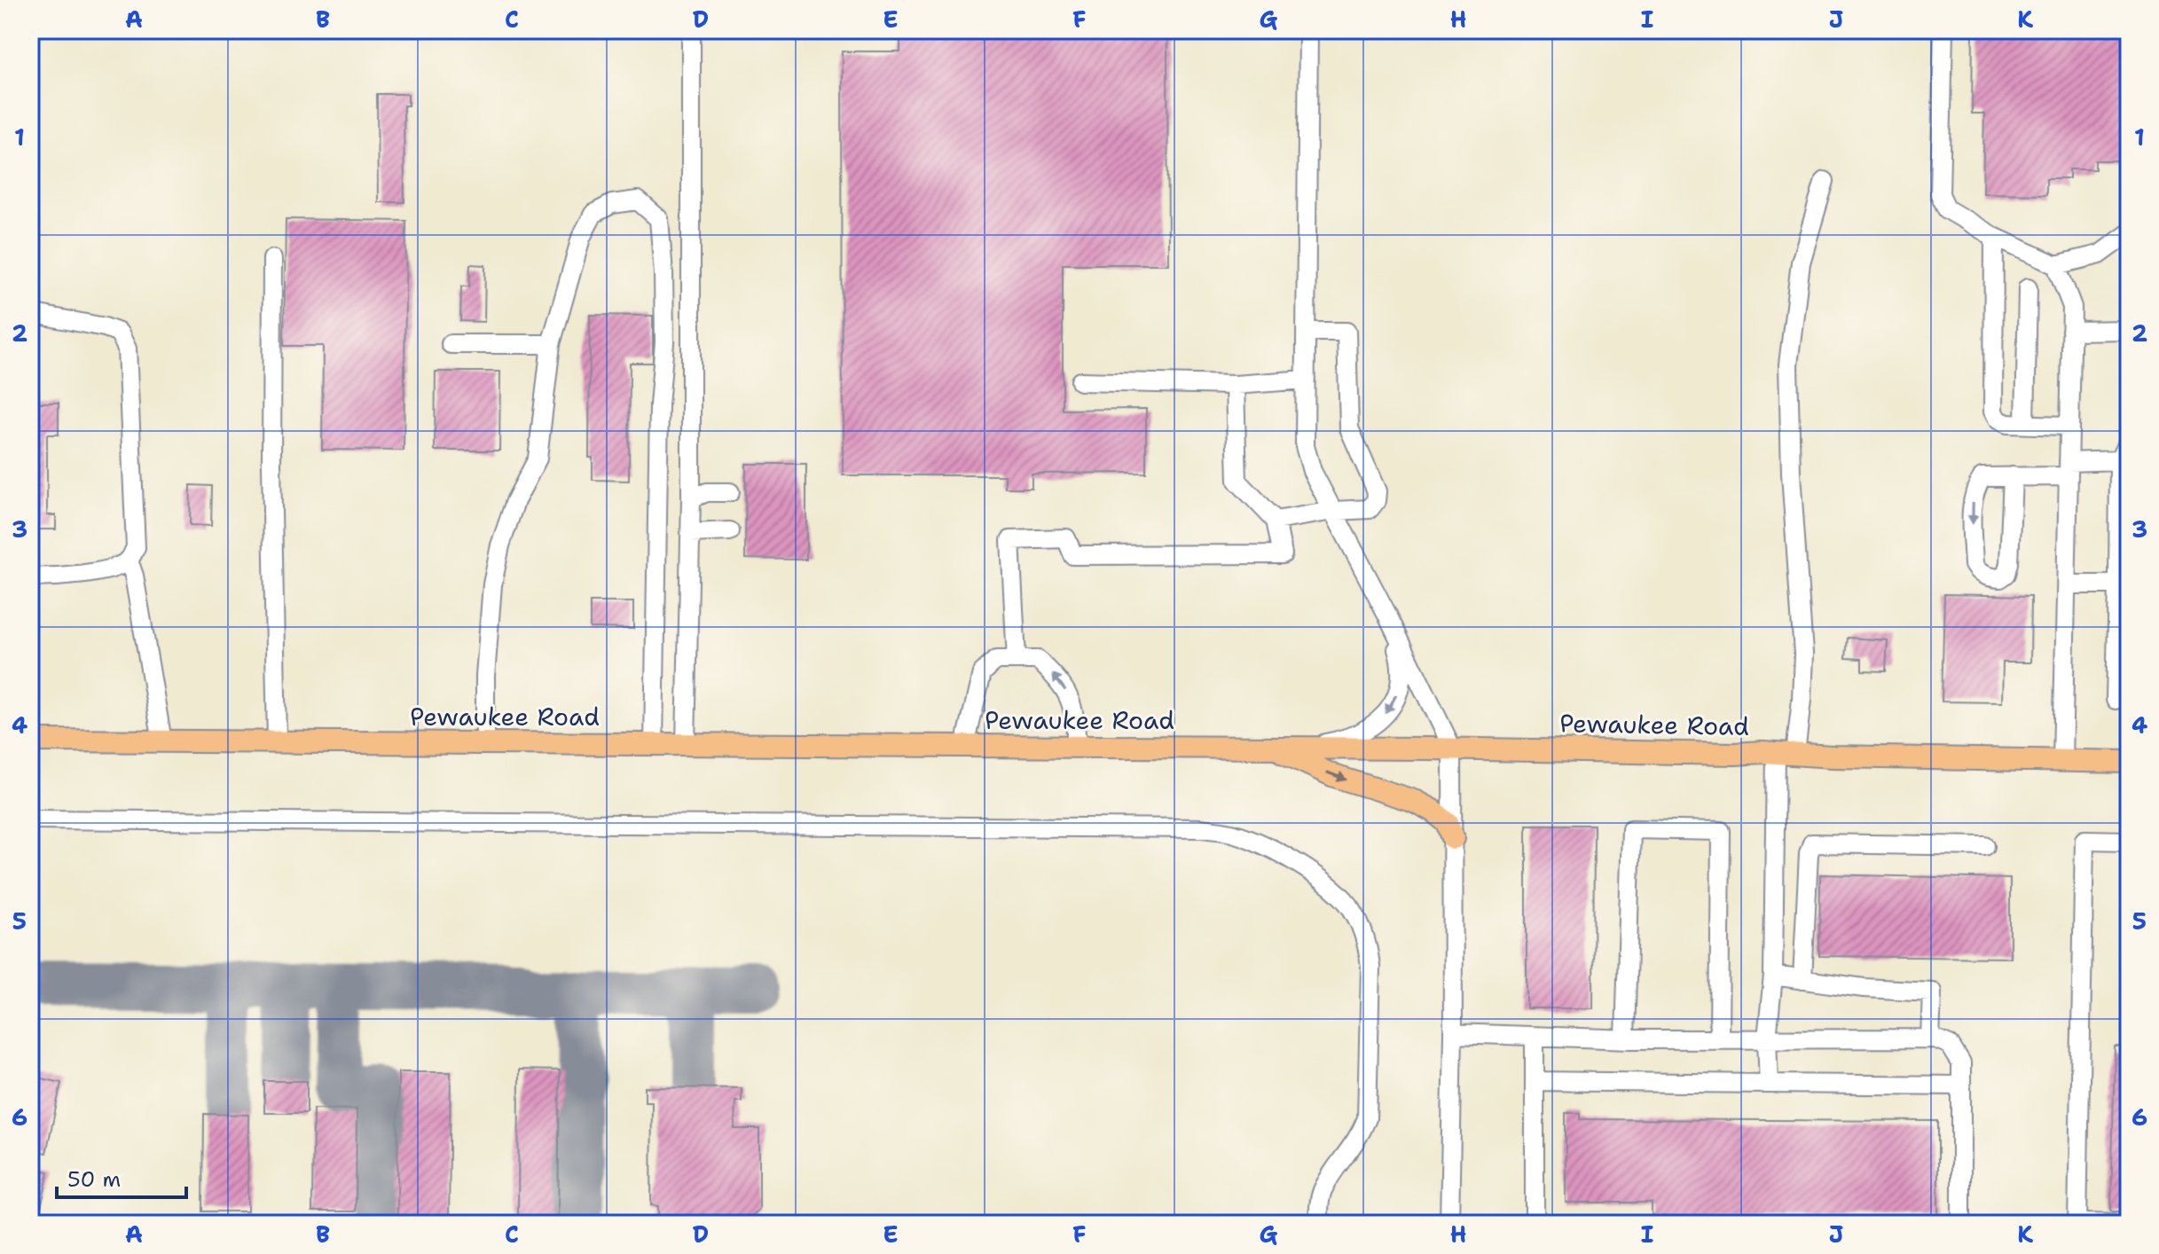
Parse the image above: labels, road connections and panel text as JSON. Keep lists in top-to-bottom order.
{
  "streets": {
    "main road": ["Pewaukee Road"]
  },
  "scale_bar": "50 m",
  "grid": {
    "columns": [
      "A",
      "B",
      "C",
      "D",
      "E",
      "F",
      "G",
      "H",
      "I",
      "J",
      "K"
    ],
    "rows": [
      "1",
      "2",
      "3",
      "4",
      "5",
      "6"
    ]
  }
}
